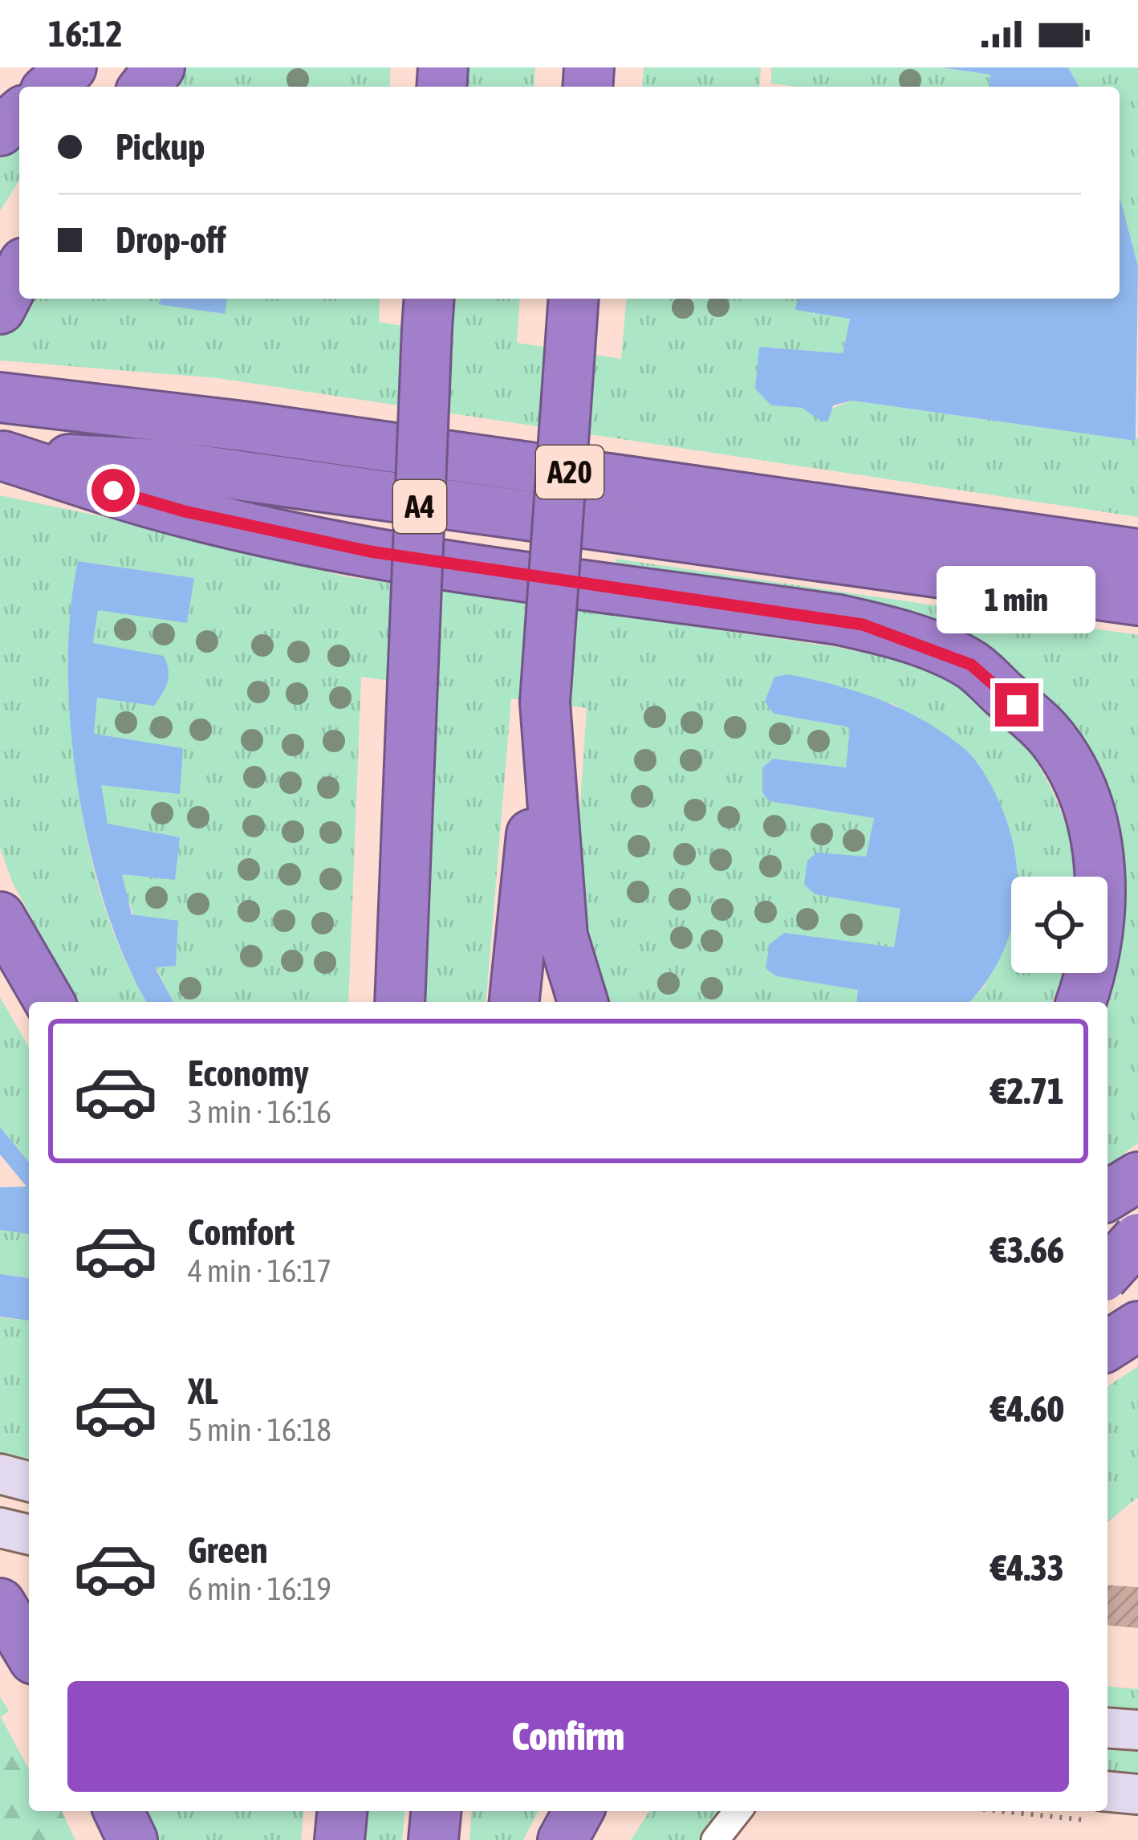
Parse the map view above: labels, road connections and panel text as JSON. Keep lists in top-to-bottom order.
{
  "streets": {
    "highway": ["A20", "A4"]
  },
  "page": {
    "status": "16:12",
    "banner": ["Pickup", "Drop-off"],
    "bubble": "1 min",
    "list": [
      {
        "name": "Economy",
        "note": "3 min · 16:16",
        "value": "€2.71"
      },
      {
        "name": "Comfort",
        "note": "4 min · 16:17",
        "value": "€3.66"
      },
      {
        "name": "XL",
        "note": "5 min · 16:18",
        "value": "€4.60"
      },
      {
        "name": "Green",
        "note": "6 min · 16:19",
        "value": "€4.33"
      }
    ],
    "buttons": "Confirm"
  }
}
